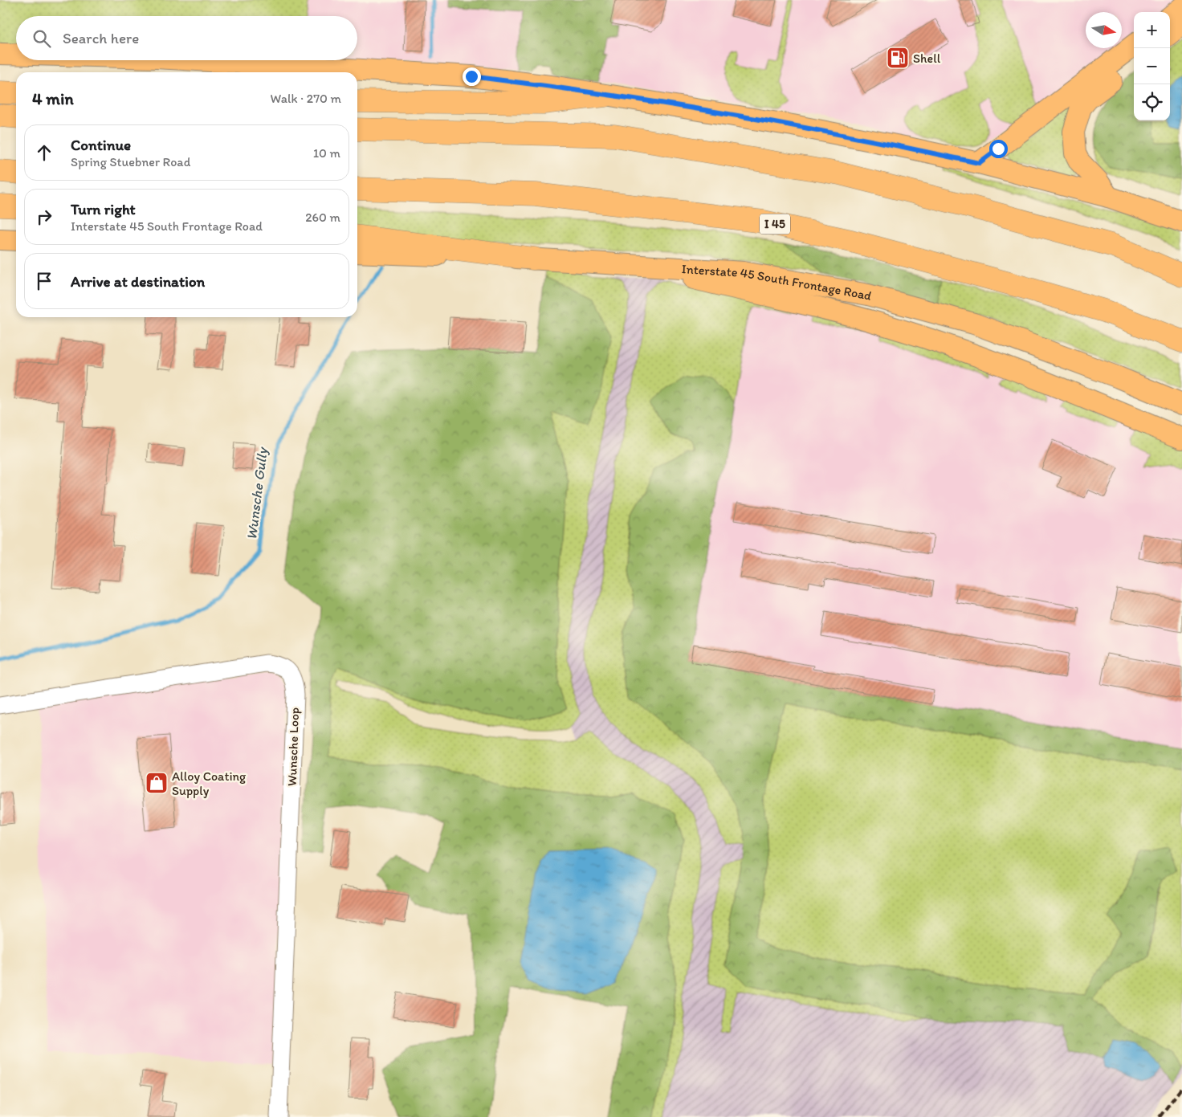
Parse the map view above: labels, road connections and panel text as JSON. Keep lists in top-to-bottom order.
{
  "streets": {
    "highway": ["I 45"],
    "main road": ["Interstate 45 South Frontage Road"],
    "street": ["Wunsche Loop"]
  },
  "water": ["Wunsche Gully"],
  "places": {
    "fuel station": ["Shell"],
    "shop": ["Alloy Coating Supply"]
  },
  "north": "right",
  "page": {
    "map_buttons": ["+", "−"],
    "search": "Search here",
    "heading": ["4 min", "Walk · 270 m"],
    "list": [
      ["Continue", "Spring Stuebner Road", "10 m"],
      ["Turn right", "Interstate 45 South Frontage Road", "260 m"],
      "Arrive at destination"
    ]
  }
}
